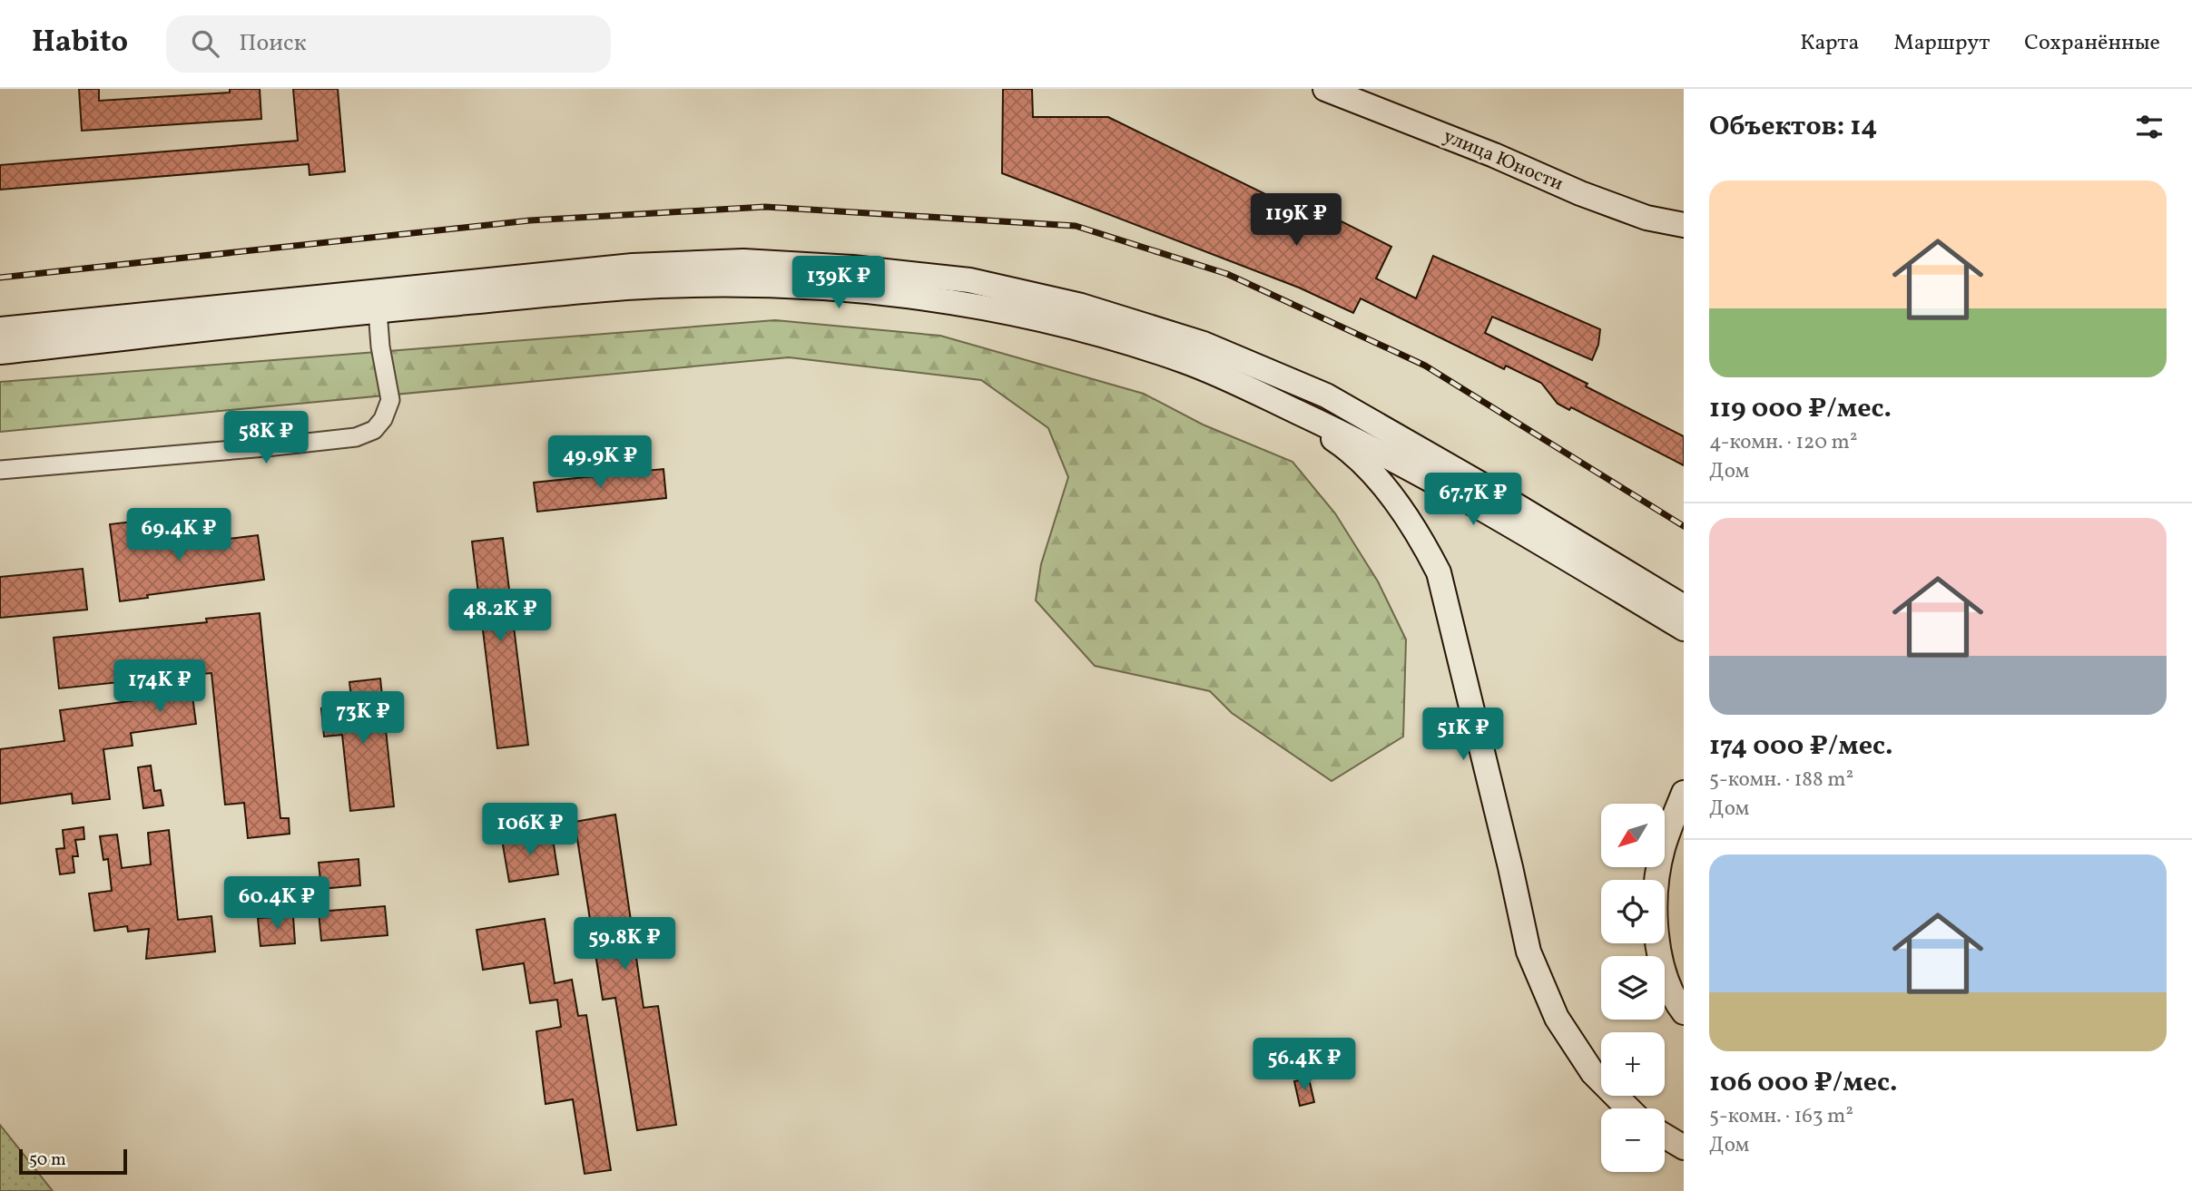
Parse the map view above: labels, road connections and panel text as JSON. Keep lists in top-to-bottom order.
{
  "streets": {
    "main road": ["улица Юности"]
  },
  "scale_bar": "50 m",
  "north": "bottom left",
  "page": {
    "header": "Habito",
    "search": "Поиск",
    "nav": ["Карта", "Маршрут", "Сохранённые"],
    "heading": "Объектов: 14",
    "list": [
      {
        "name": "119 000 ₽/мес.",
        "note": "4-комн. · 120 m² · Дом"
      },
      {
        "name": "174 000 ₽/мес.",
        "note": "5-комн. · 188 m² · Дом"
      },
      {
        "name": "106 000 ₽/мес.",
        "note": "5-комн. · 163 m² · Дом"
      }
    ],
    "price": [
      "119K ₽",
      "139K ₽",
      "58K ₽",
      "49.9K ₽",
      "67.7K ₽",
      "69.4K ₽",
      "48.2K ₽",
      "174K ₽",
      "73K ₽",
      "51K ₽",
      "106K ₽",
      "60.4K ₽",
      "59.8K ₽",
      "56.4K ₽"
    ],
    "map_buttons": ["+", "−"],
    "scale": "50 m"
  }
}
